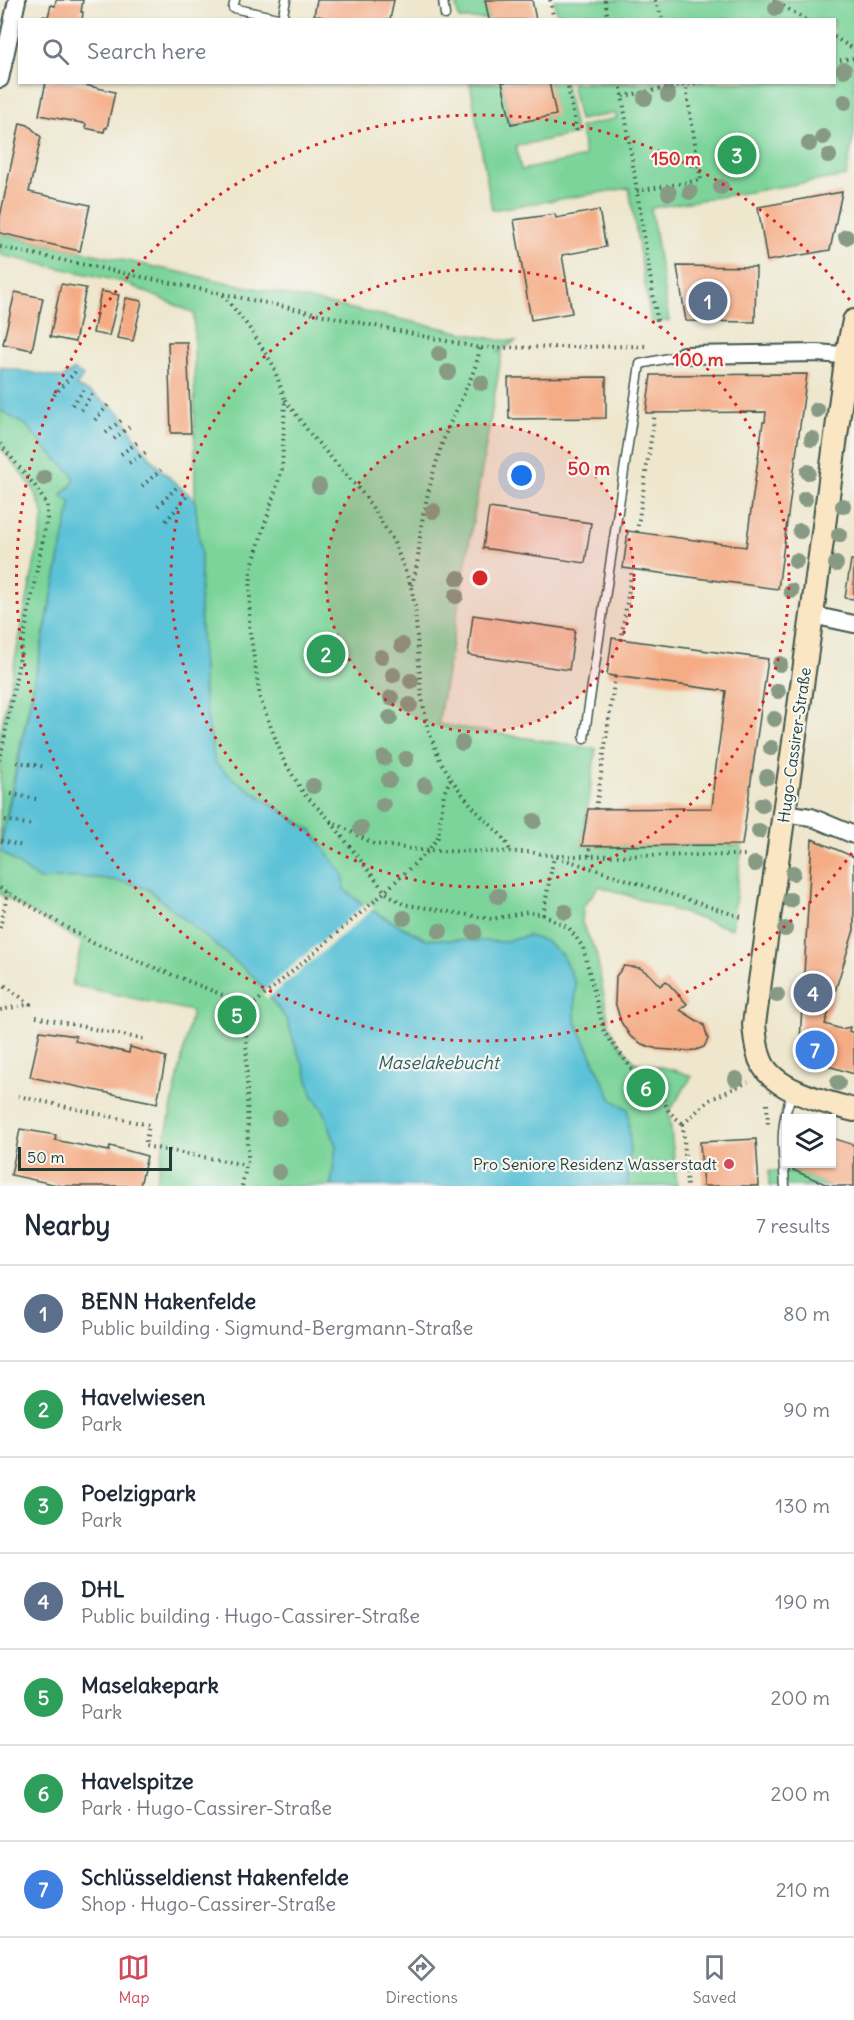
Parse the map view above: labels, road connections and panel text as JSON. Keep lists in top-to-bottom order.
{
  "streets": {
    "street": ["Hugo-Cassirer-Straße"]
  },
  "water": ["Maselakebucht"],
  "places": ["Pro Seniore Residenz Wasserstadt"],
  "scale_bar": "50 m",
  "page": {
    "search": "Search here",
    "pins": [
      "3",
      "1",
      "2",
      "4",
      "5",
      "7",
      "6"
    ],
    "scale": "50 m",
    "heading": ["Nearby", "7 results"],
    "list": [
      {
        "mark": "1",
        "name": "BENN Hakenfelde",
        "note": "Public building · Sigmund-Bergmann-Straße",
        "value": "80 m"
      },
      {
        "mark": "2",
        "name": "Havelwiesen",
        "note": "Park",
        "value": "90 m"
      },
      {
        "mark": "3",
        "name": "Poelzigpark",
        "note": "Park",
        "value": "130 m"
      },
      {
        "mark": "4",
        "name": "DHL",
        "note": "Public building · Hugo-Cassirer-Straße",
        "value": "190 m"
      },
      {
        "mark": "5",
        "name": "Maselakepark",
        "note": "Park",
        "value": "200 m"
      },
      {
        "mark": "6",
        "name": "Havelspitze",
        "note": "Park · Hugo-Cassirer-Straße",
        "value": "200 m"
      },
      {
        "mark": "7",
        "name": "Schlüsseldienst Hakenfelde",
        "note": "Shop · Hugo-Cassirer-Straße",
        "value": "210 m"
      }
    ],
    "nav": ["Map", "Directions", "Saved"]
  },
  "rings": ["150 m", "100 m", "50 m"]
}
